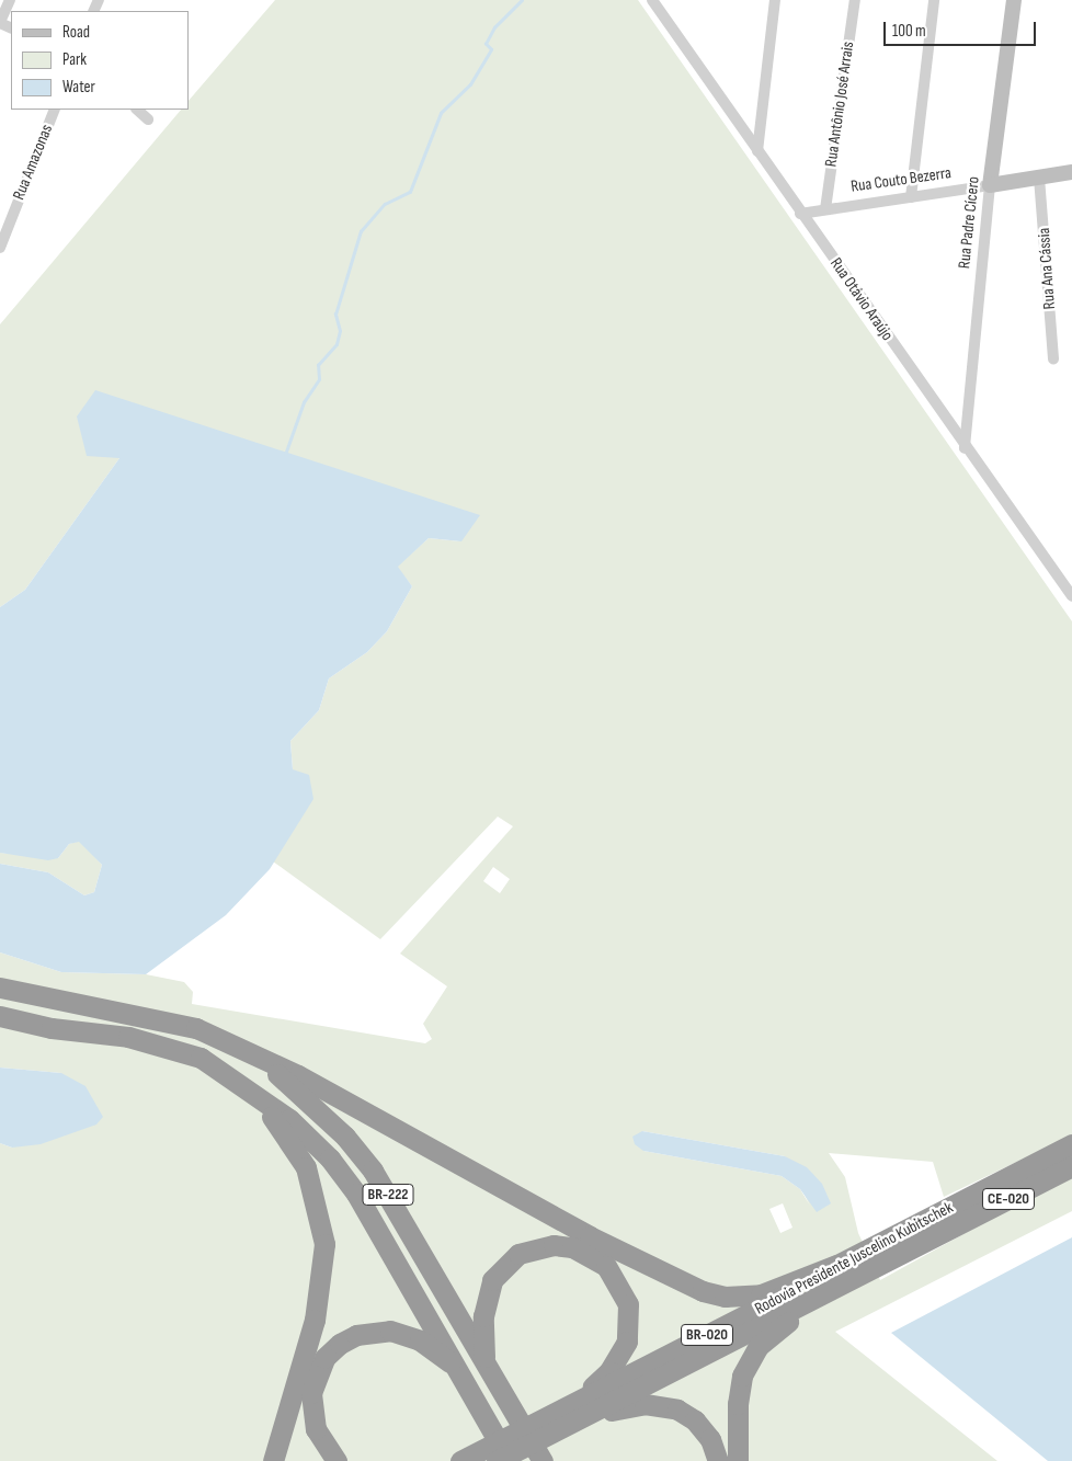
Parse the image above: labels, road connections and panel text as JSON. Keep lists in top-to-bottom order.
{
  "streets": {
    "highway": [
      "BR-222",
      "CE-020",
      "Rodovia Presidente Juscelino Kubitschek",
      "BR-020"
    ],
    "street": [
      "Rua Antônio José Arrais",
      "Rua Amazonas",
      "Rua Couto Bezerra",
      "Rua Padre Cícero",
      "Rua Ana Cássia",
      "Rua Otávio Araújo"
    ]
  },
  "crossings": [
    ["Rua Antônio José Arrais", "Rua Couto Bezerra"],
    ["Rua Couto Bezerra", "Rua Padre Cícero"],
    ["Rua Couto Bezerra", "Rua Ana Cássia"],
    ["Rua Couto Bezerra", "Rua Otávio Araújo"],
    ["Rua Padre Cícero", "Rua Otávio Araújo"]
  ],
  "legend": ["Road", "Park", "Water"],
  "scale_bar": "100 m"
}
